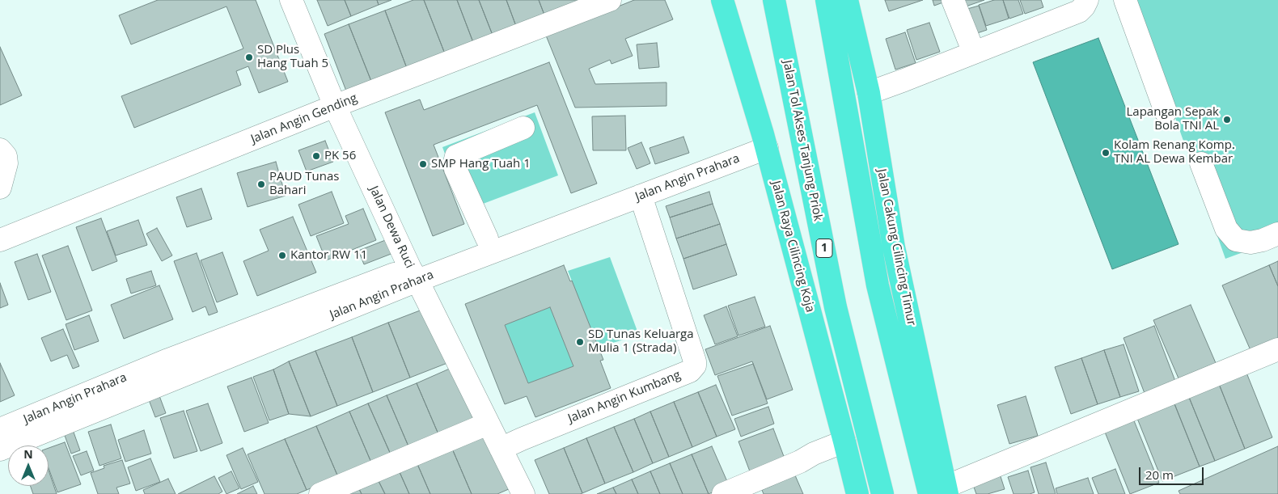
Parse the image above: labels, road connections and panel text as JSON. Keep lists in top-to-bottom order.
{
  "streets": {
    "highway": [
      "Jalan Tol Akses Tanjung Priok",
      "Jalan Raya Cilincing Koja",
      "Jalan Cakung Cilincing Timur",
      "1"
    ],
    "street": [
      "Jalan Angin Gending",
      "Jalan Angin Prahara",
      "Jalan Dewa Ruci",
      "Jalan Angin Kumbang"
    ]
  },
  "crossings": [
    ["Jalan Angin Gending", "Jalan Dewa Ruci"],
    ["Jalan Angin Prahara", "Jalan Dewa Ruci"],
    ["Jalan Angin Prahara", "Jalan Raya Cilincing Koja"],
    ["Jalan Angin Prahara", "Jalan Angin Kumbang"],
    ["Jalan Dewa Ruci", "Jalan Angin Kumbang"]
  ],
  "places": [
    "SD Plus Hang Tuah 5",
    "Lapangan Sepak Bola TNI AL",
    "Kolam Renang Komp. TNI AL Dewa Kembar",
    "PK 56",
    "SMP Hang Tuah 1",
    "PAUD Tunas Bahari",
    "Kantor RW 11",
    "SD Tunas Keluarga Mulia 1 (Strada)"
  ],
  "scale_bar": "20 m",
  "north": "top"
}
